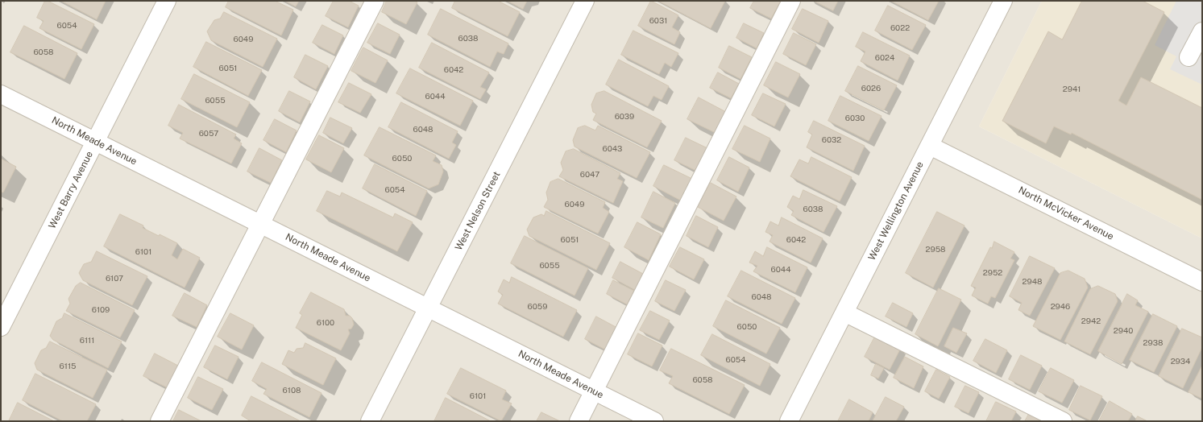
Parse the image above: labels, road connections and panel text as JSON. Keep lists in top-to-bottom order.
{
  "streets": {
    "street": [
      "North Meade Avenue",
      "West Barry Avenue",
      "West Nelson Street",
      "West Wellington Avenue",
      "North McVicker Avenue"
    ]
  },
  "crossings": [
    ["North Meade Avenue", "West Barry Avenue"],
    ["North Meade Avenue", "West Nelson Street"],
    ["West Wellington Avenue", "North McVicker Avenue"]
  ],
  "house_numbers": [
    "6031",
    "6054",
    "6022",
    "6038",
    "6049",
    "6058",
    "6024",
    "6051",
    "6042",
    "6026",
    "2941",
    "6044",
    "6055",
    "6039",
    "6030",
    "6048",
    "6057",
    "6032",
    "6043",
    "6050",
    "6047",
    "6054",
    "6049",
    "6038",
    "6051",
    "6042",
    "2958",
    "6101",
    "6055",
    "6044",
    "2952",
    "6107",
    "2948",
    "6048",
    "6059",
    "2946",
    "6109",
    "2942",
    "6100",
    "6050",
    "2940",
    "6111",
    "2938",
    "6054",
    "2934",
    "6115",
    "6058",
    "6108",
    "6101"
  ]
}
